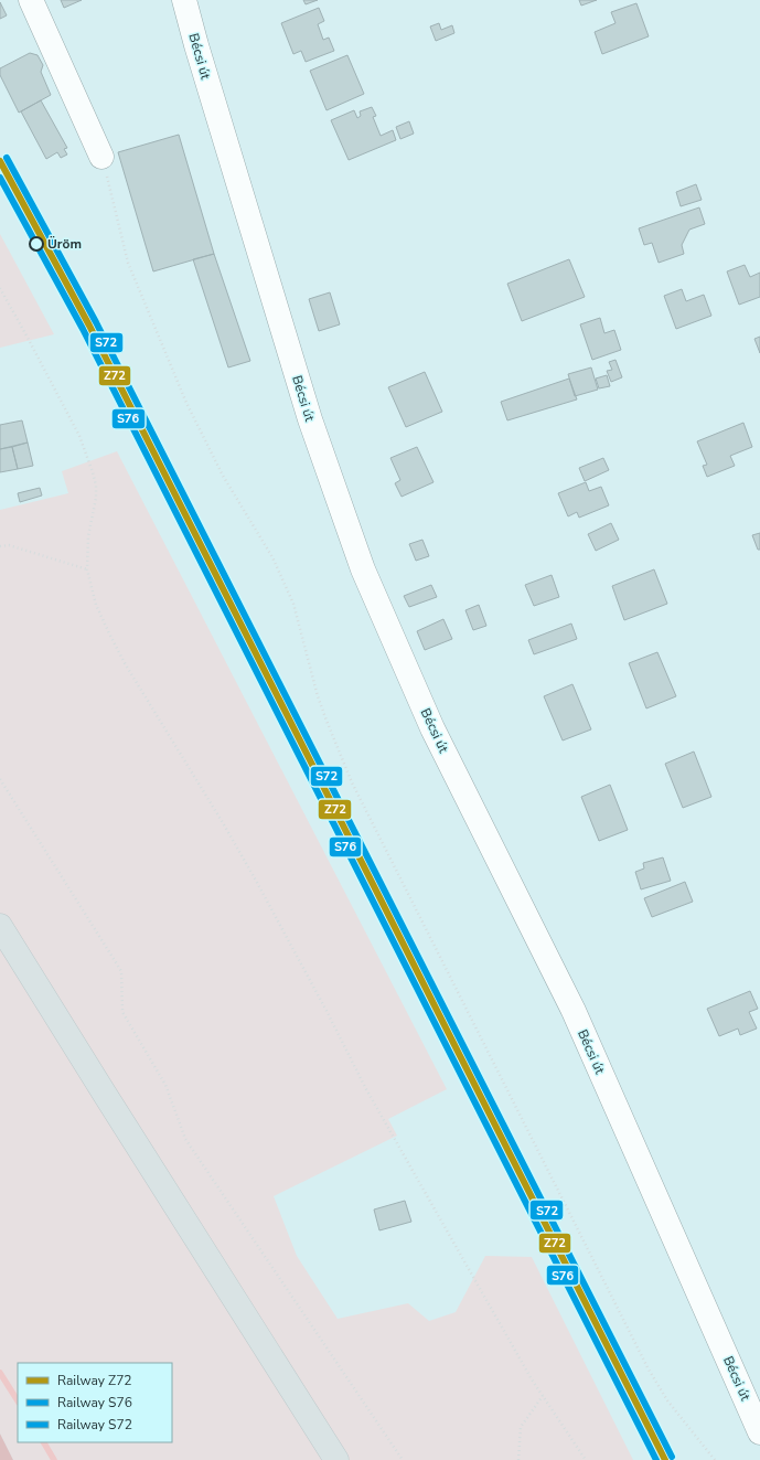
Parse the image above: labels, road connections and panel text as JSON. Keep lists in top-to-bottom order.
{
  "streets": {
    "street": ["Bécsi út"]
  },
  "places": ["Üröm"],
  "lines": ["rail line S72", "rail line Z72", "rail line S76"],
  "legend": ["Railway Z72", "Railway S76", "Railway S72"]
}
